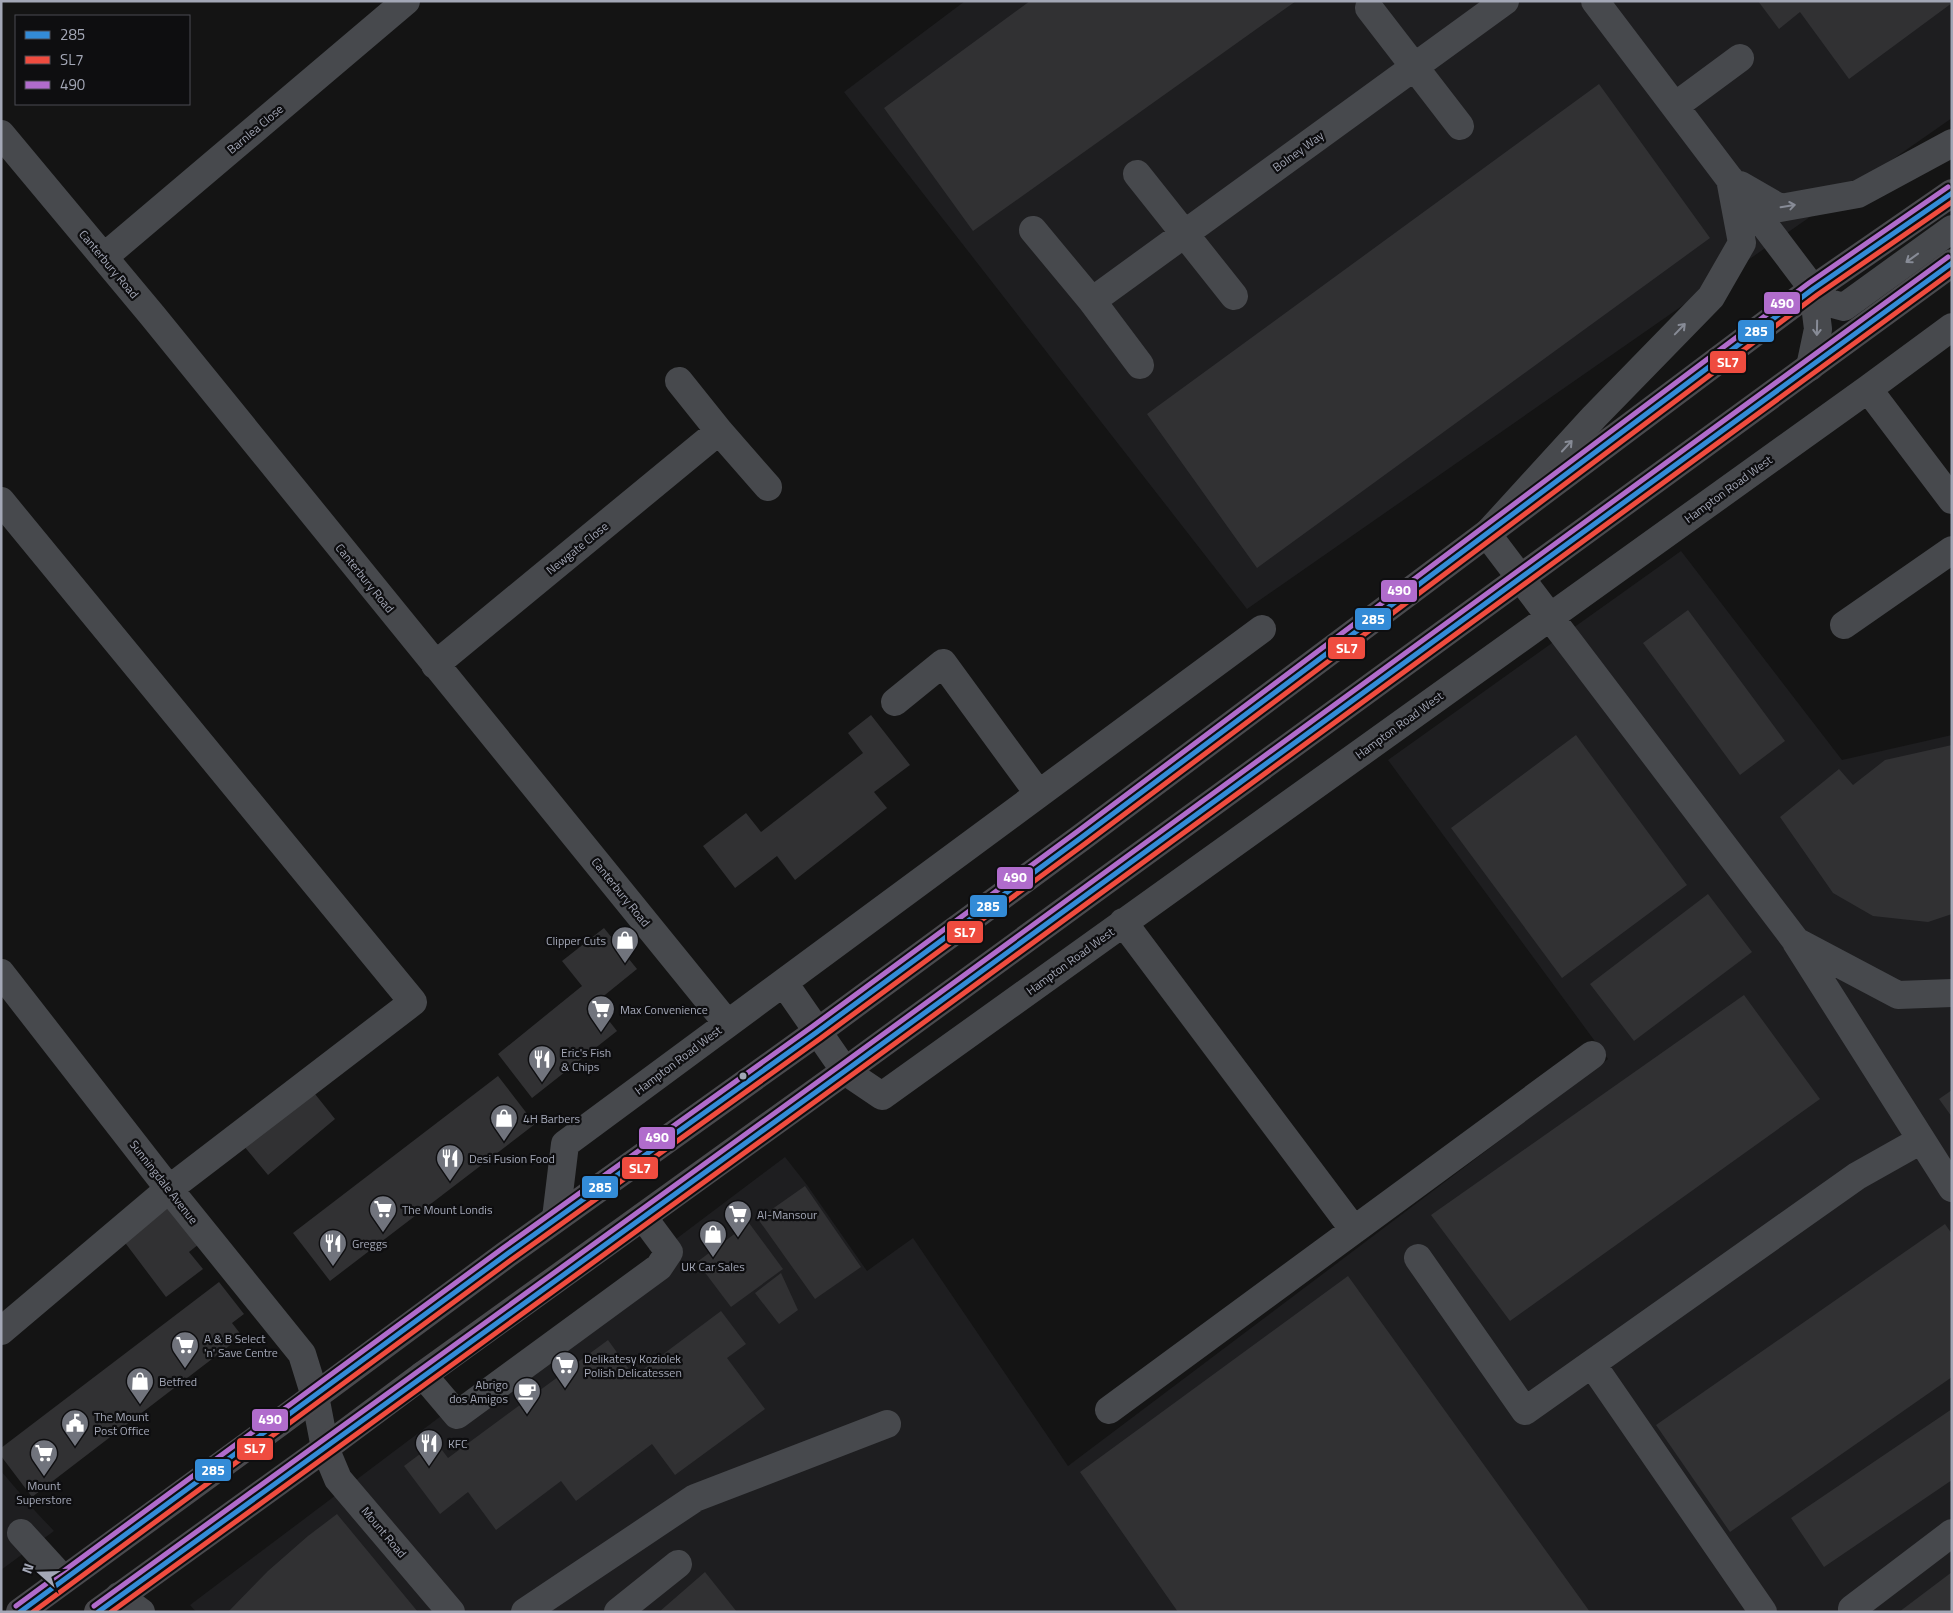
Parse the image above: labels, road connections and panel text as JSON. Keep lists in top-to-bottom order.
{
  "streets": {
    "street": [
      "Barnlea Close",
      "Bolney Way",
      "Canterbury Road",
      "Hampton Road West",
      "Newgate Close",
      "Sunningdale Avenue",
      "Mount Road"
    ]
  },
  "crossings": [
    ["Barnlea Close", "Canterbury Road"],
    ["Canterbury Road", "Hampton Road West"],
    ["Canterbury Road", "Newgate Close"],
    ["Sunningdale Avenue", "Mount Road"]
  ],
  "places": {
    "shop": [
      "Clipper Cuts",
      "4H Barbers",
      "UK Car Sales",
      "Betfred"
    ],
    "supermarket": [
      "Max Convenience",
      "The Mount Londis",
      "Al-Mansour",
      "A & B Select 'n' Save Centre",
      "Delikatesy Koziolek Polish Delicatessen",
      "Mount Superstore"
    ],
    "restaurant": [
      "Eric's Fish & Chips",
      "Desi Fusion Food",
      "Greggs",
      "KFC"
    ],
    "cafe": ["Abrigo dos Amigos"],
    "public building": ["The Mount Post Office"]
  },
  "lines": ["transit line 490", "transit line 285", "transit line SL7"],
  "legend": ["285", "SL7", "490"],
  "north": "left"
}
